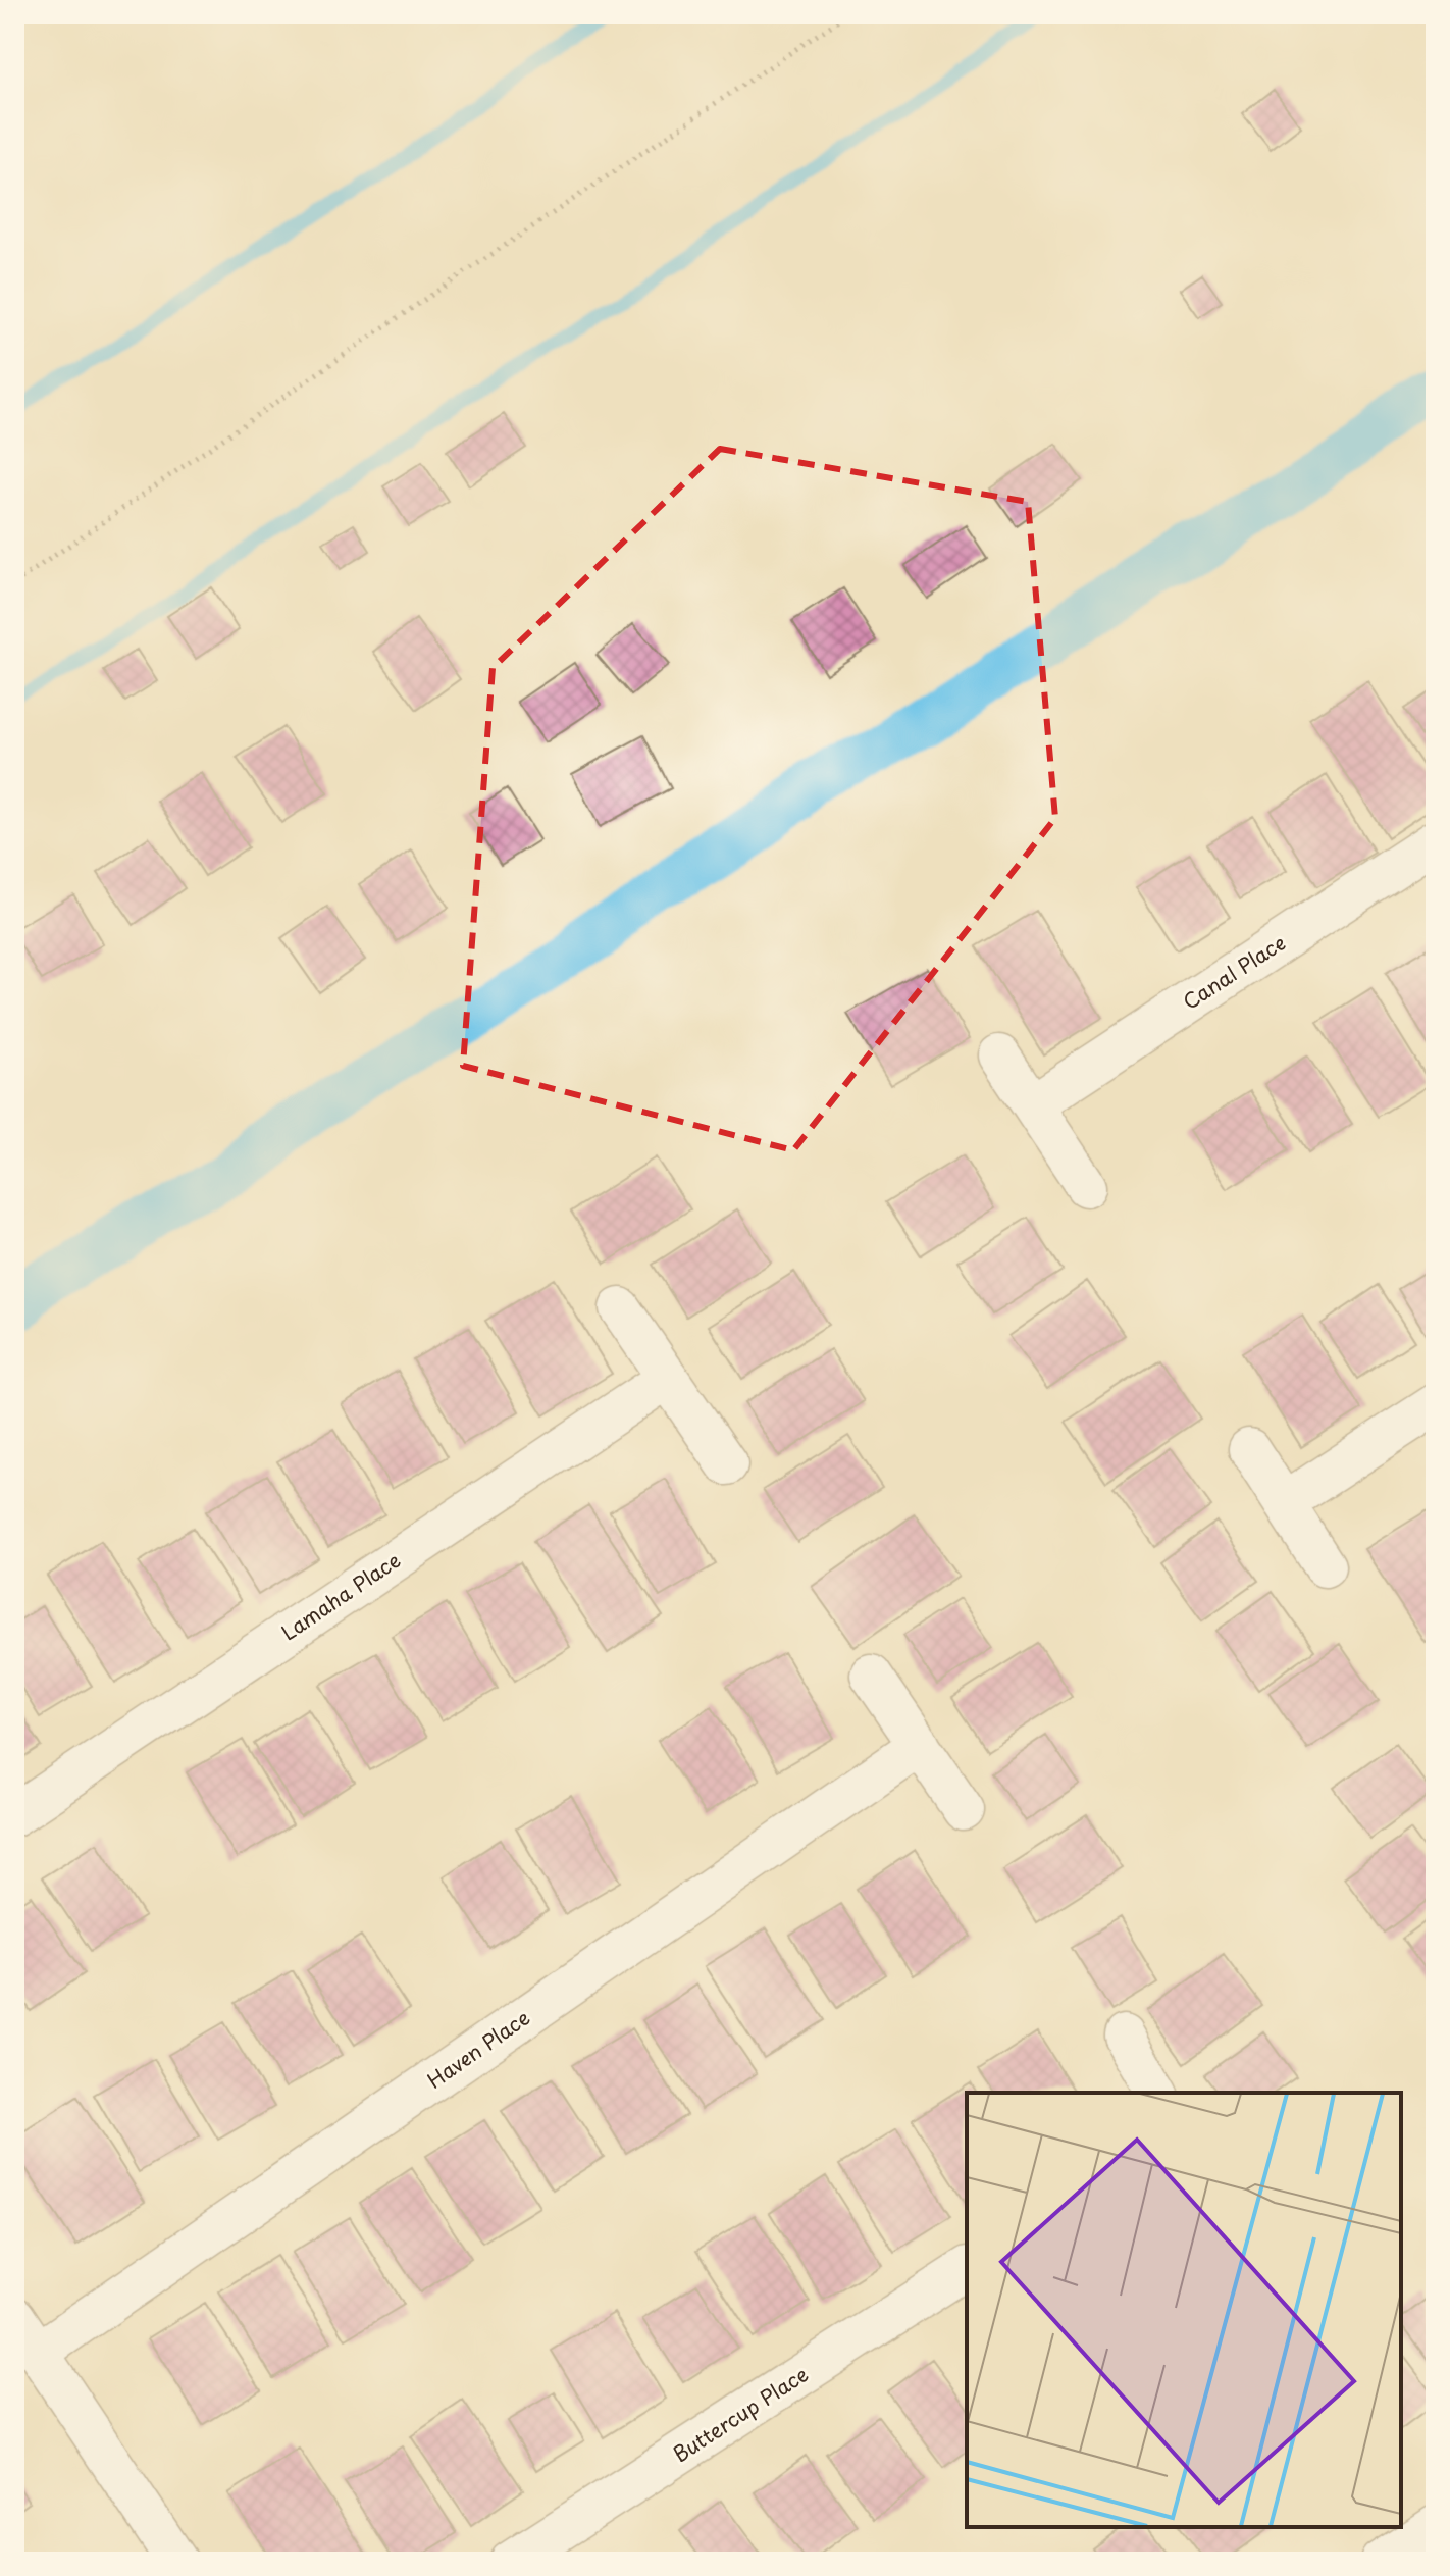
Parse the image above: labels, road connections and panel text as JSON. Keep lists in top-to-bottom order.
{
  "streets": {
    "street": [
      "Canal Place",
      "Lamaha Place",
      "Haven Place",
      "Buttercup Place"
    ]
  }
}
